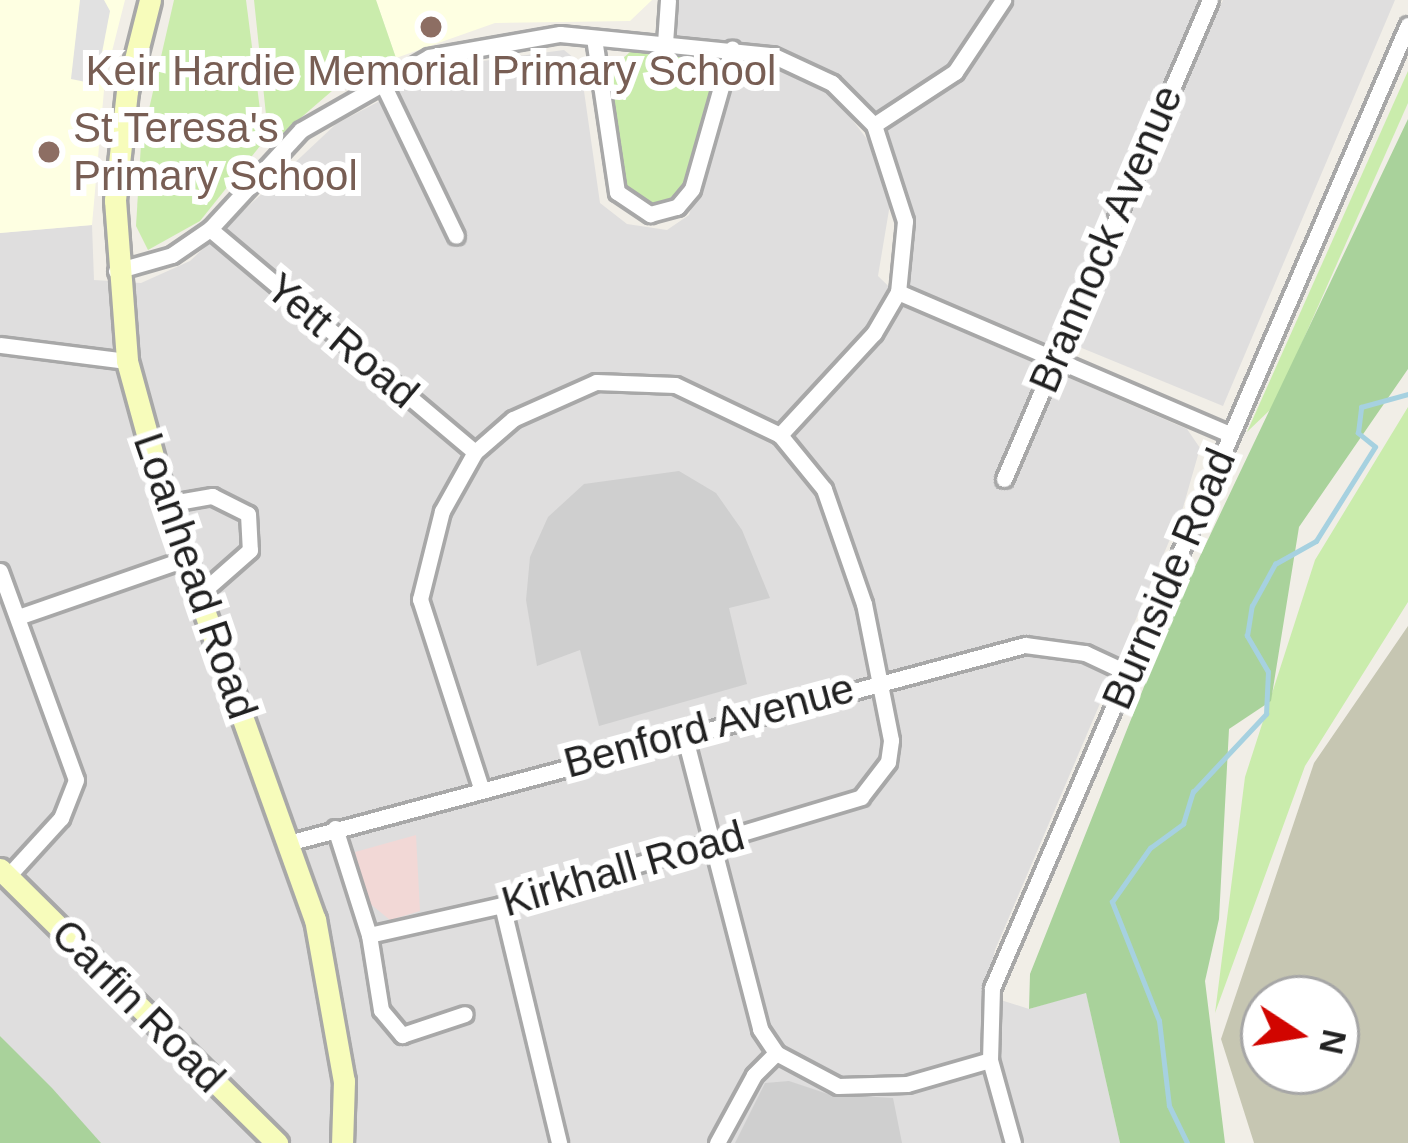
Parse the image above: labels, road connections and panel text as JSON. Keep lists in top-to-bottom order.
{
  "streets": {
    "street": [
      "Brannock Avenue",
      "Yett Road",
      "Loanhead Road",
      "Burnside Road",
      "Benford Avenue",
      "Kirkhall Road",
      "Carfin Road"
    ]
  },
  "crossings": [
    ["Loanhead Road", "Benford Avenue"],
    ["Burnside Road", "Benford Avenue"],
    ["Benford Avenue", "Kirkhall Road"]
  ],
  "places": ["Keir Hardie Memorial Primary School", "St Teresa's Primary School"],
  "north": "right"
}
